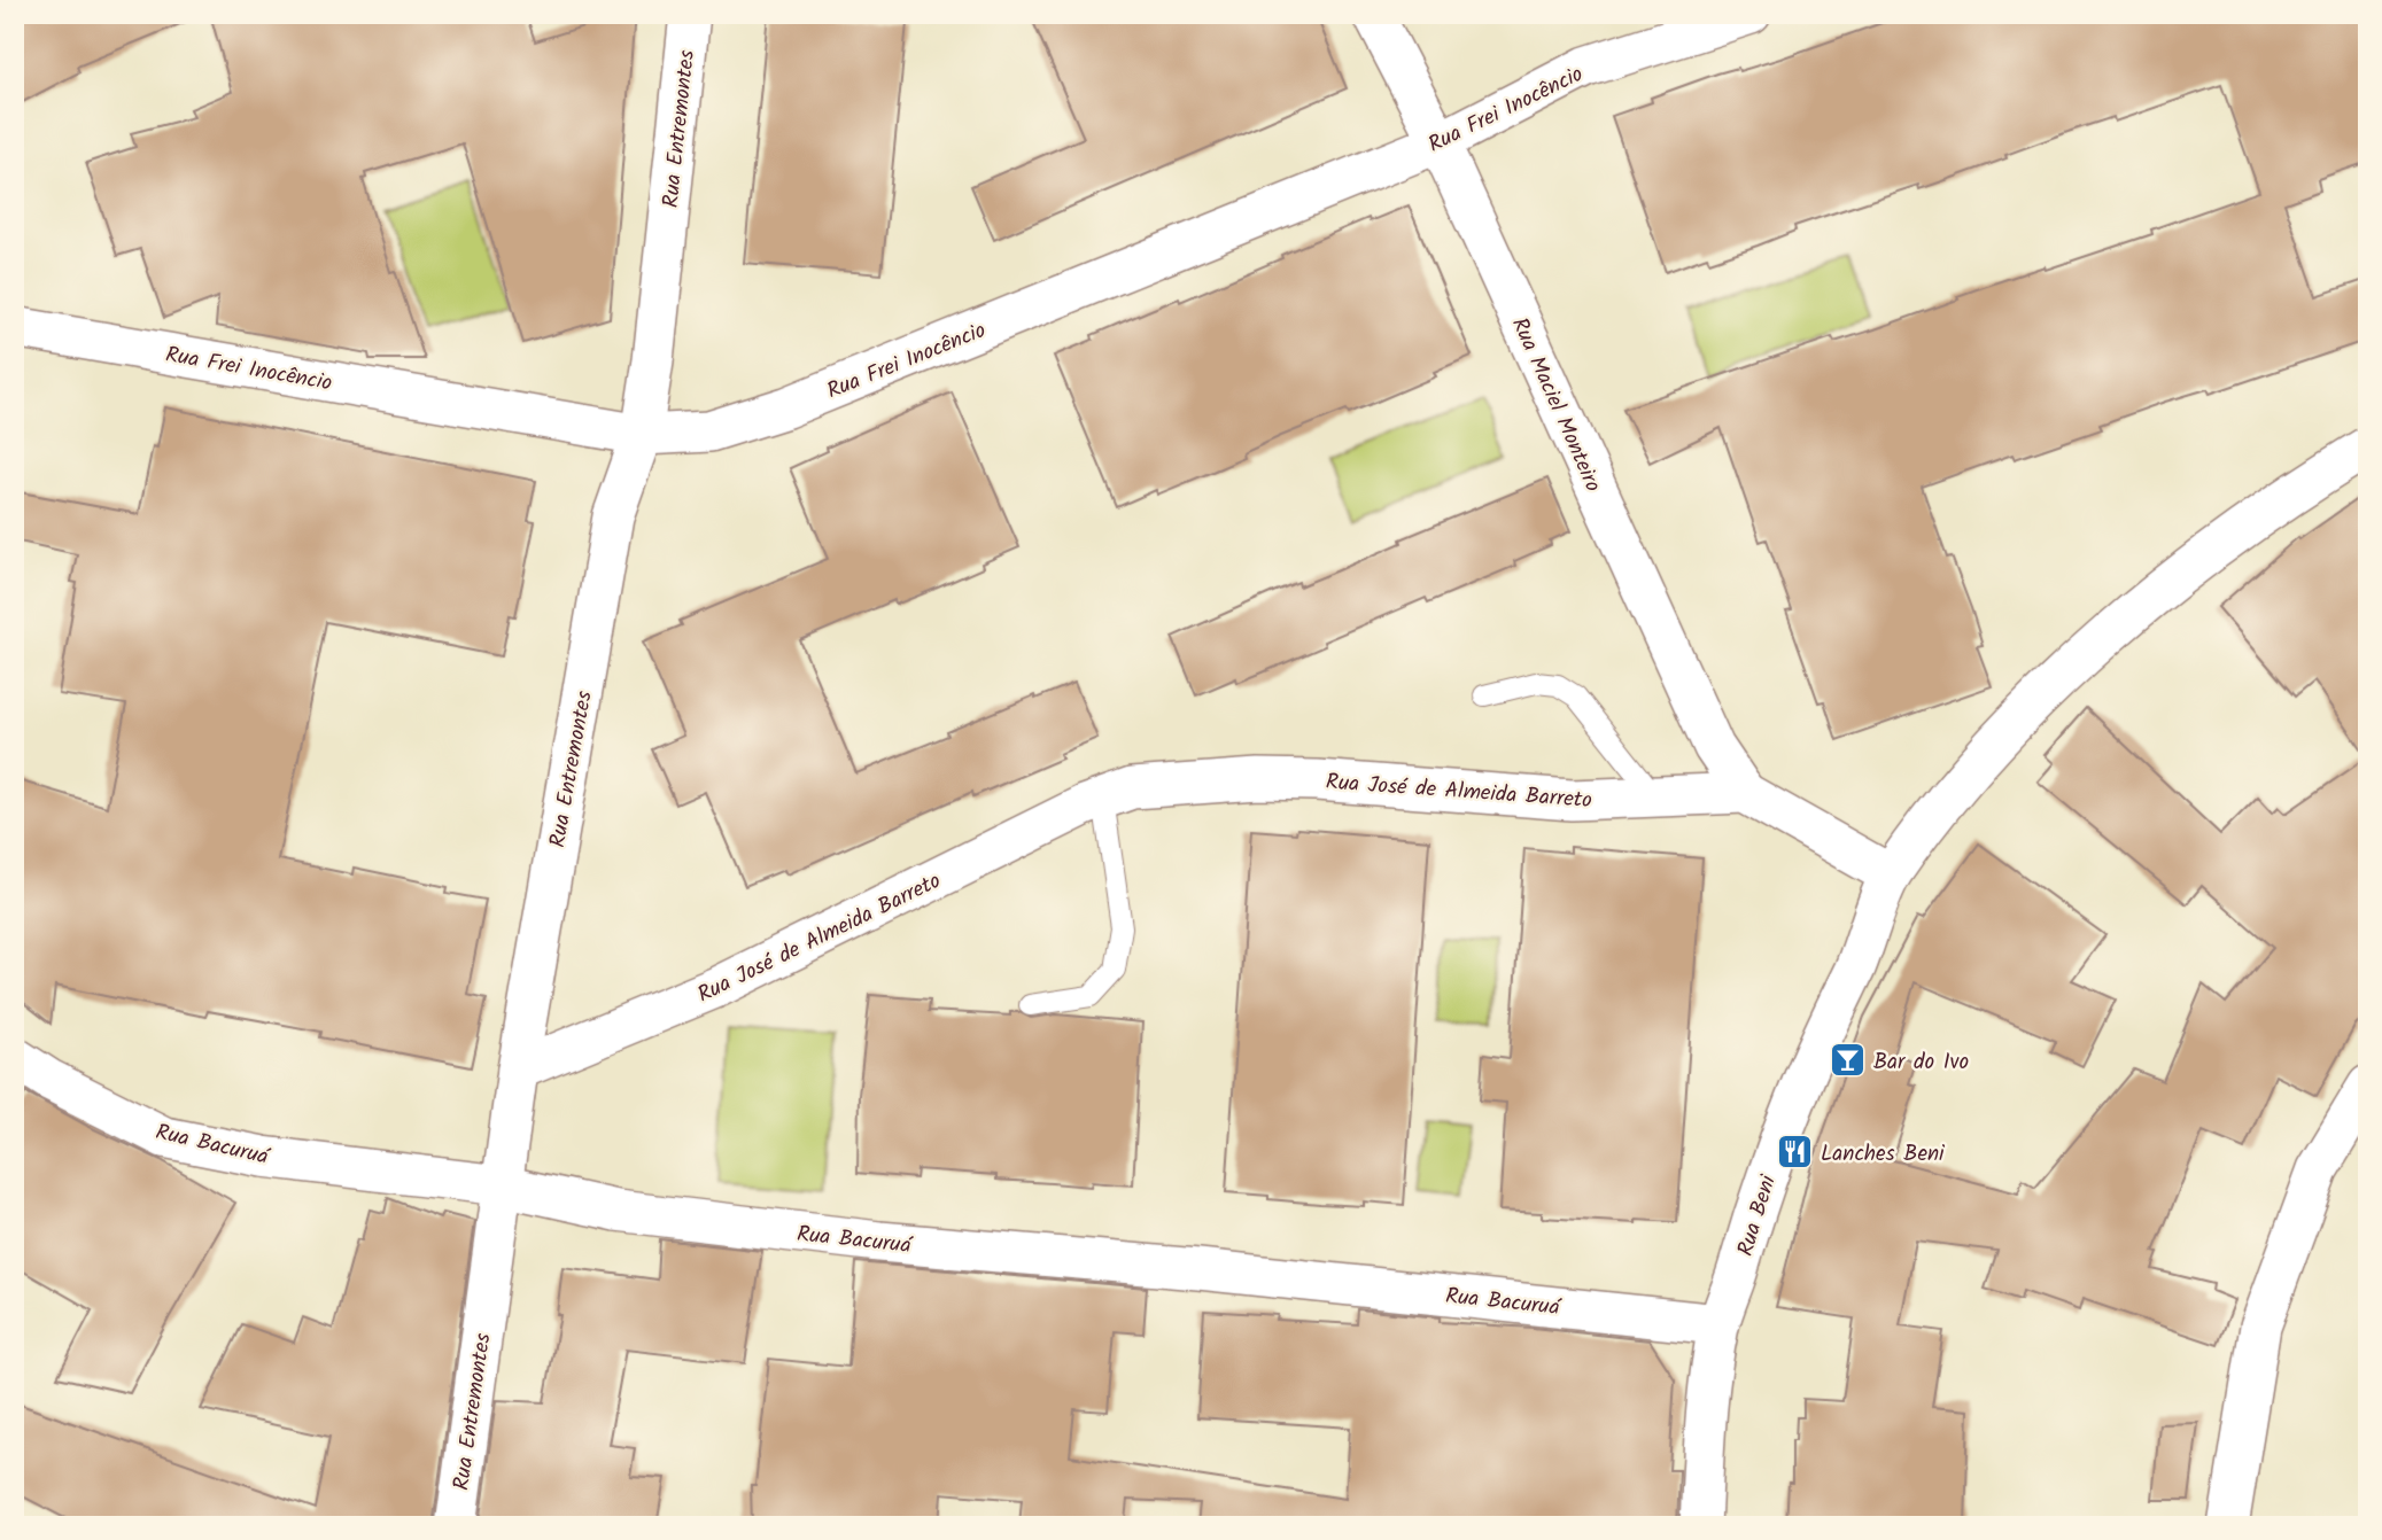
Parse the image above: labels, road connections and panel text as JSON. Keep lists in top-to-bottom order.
{
  "streets": {
    "street": [
      "Rua Frei Inocêncio",
      "Rua Entremontes",
      "Rua Maciel Monteiro",
      "Rua José de Almeida Barreto",
      "Rua Bacuruá",
      "Rua Beni"
    ]
  },
  "crossings": [
    ["Rua Frei Inocêncio", "Rua Entremontes"],
    ["Rua Frei Inocêncio", "Rua Maciel Monteiro"],
    ["Rua Entremontes", "Rua José de Almeida Barreto"],
    ["Rua Entremontes", "Rua Bacuruá"],
    ["Rua Maciel Monteiro", "Rua José de Almeida Barreto"],
    ["Rua Bacuruá", "Rua Beni"]
  ],
  "places": {
    "bar": ["Bar do Ivo"],
    "restaurant": ["Lanches Beni"]
  }
}
